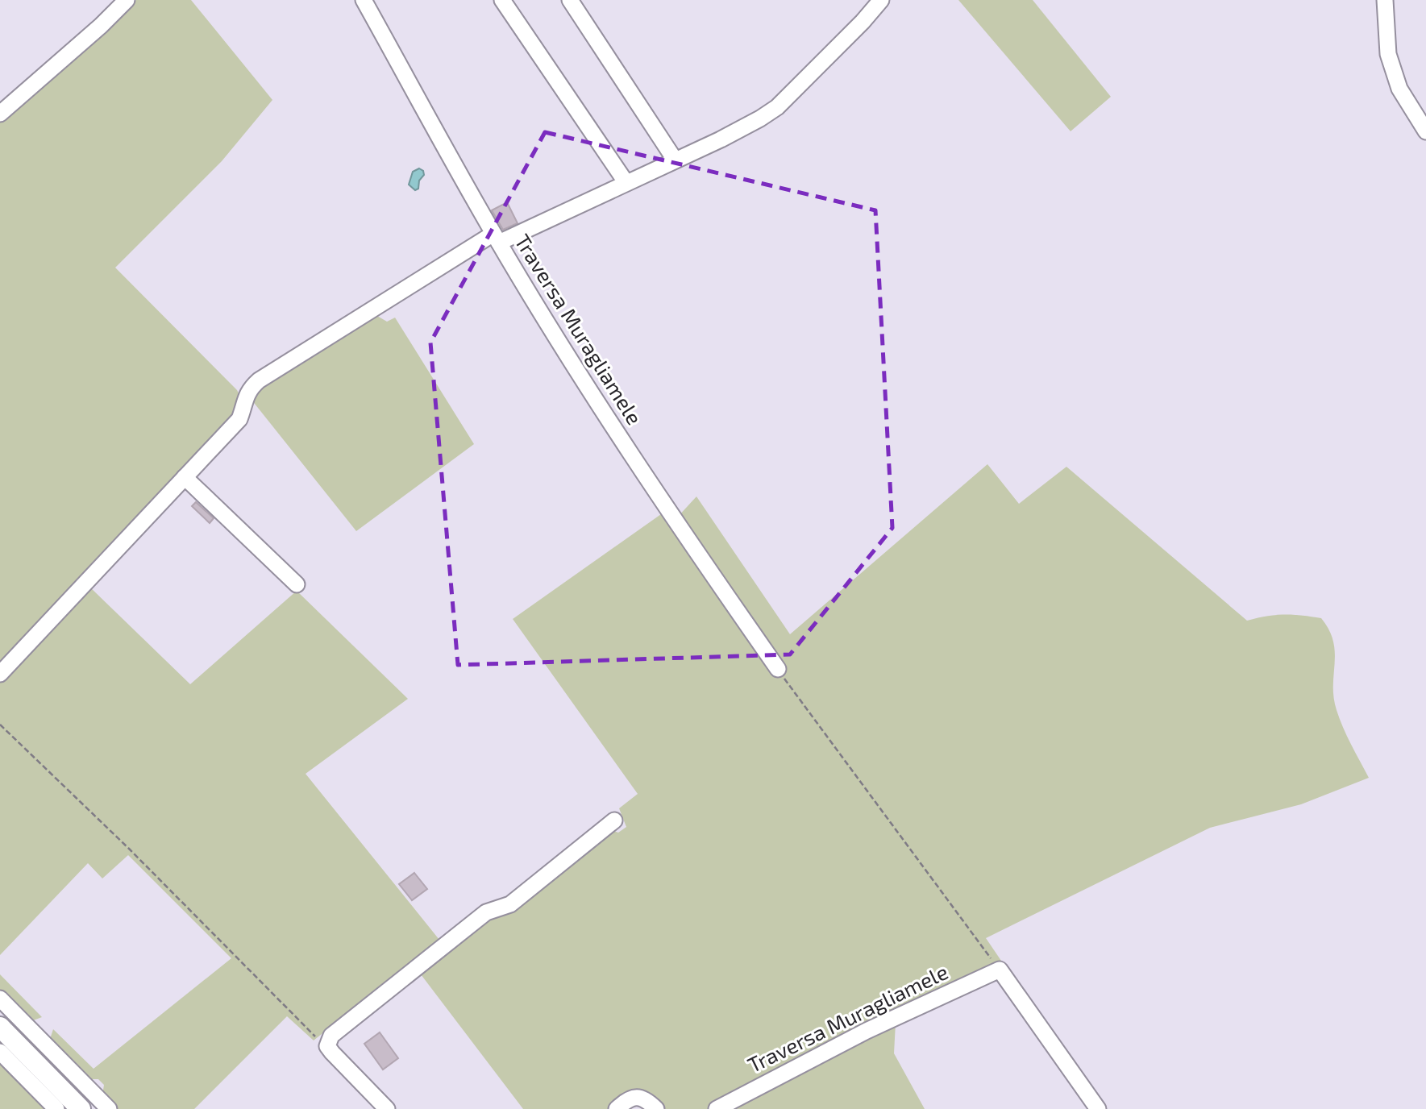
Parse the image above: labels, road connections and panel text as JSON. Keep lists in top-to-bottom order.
{
  "streets": {
    "street": ["Traversa Muragliamele"]
  }
}
